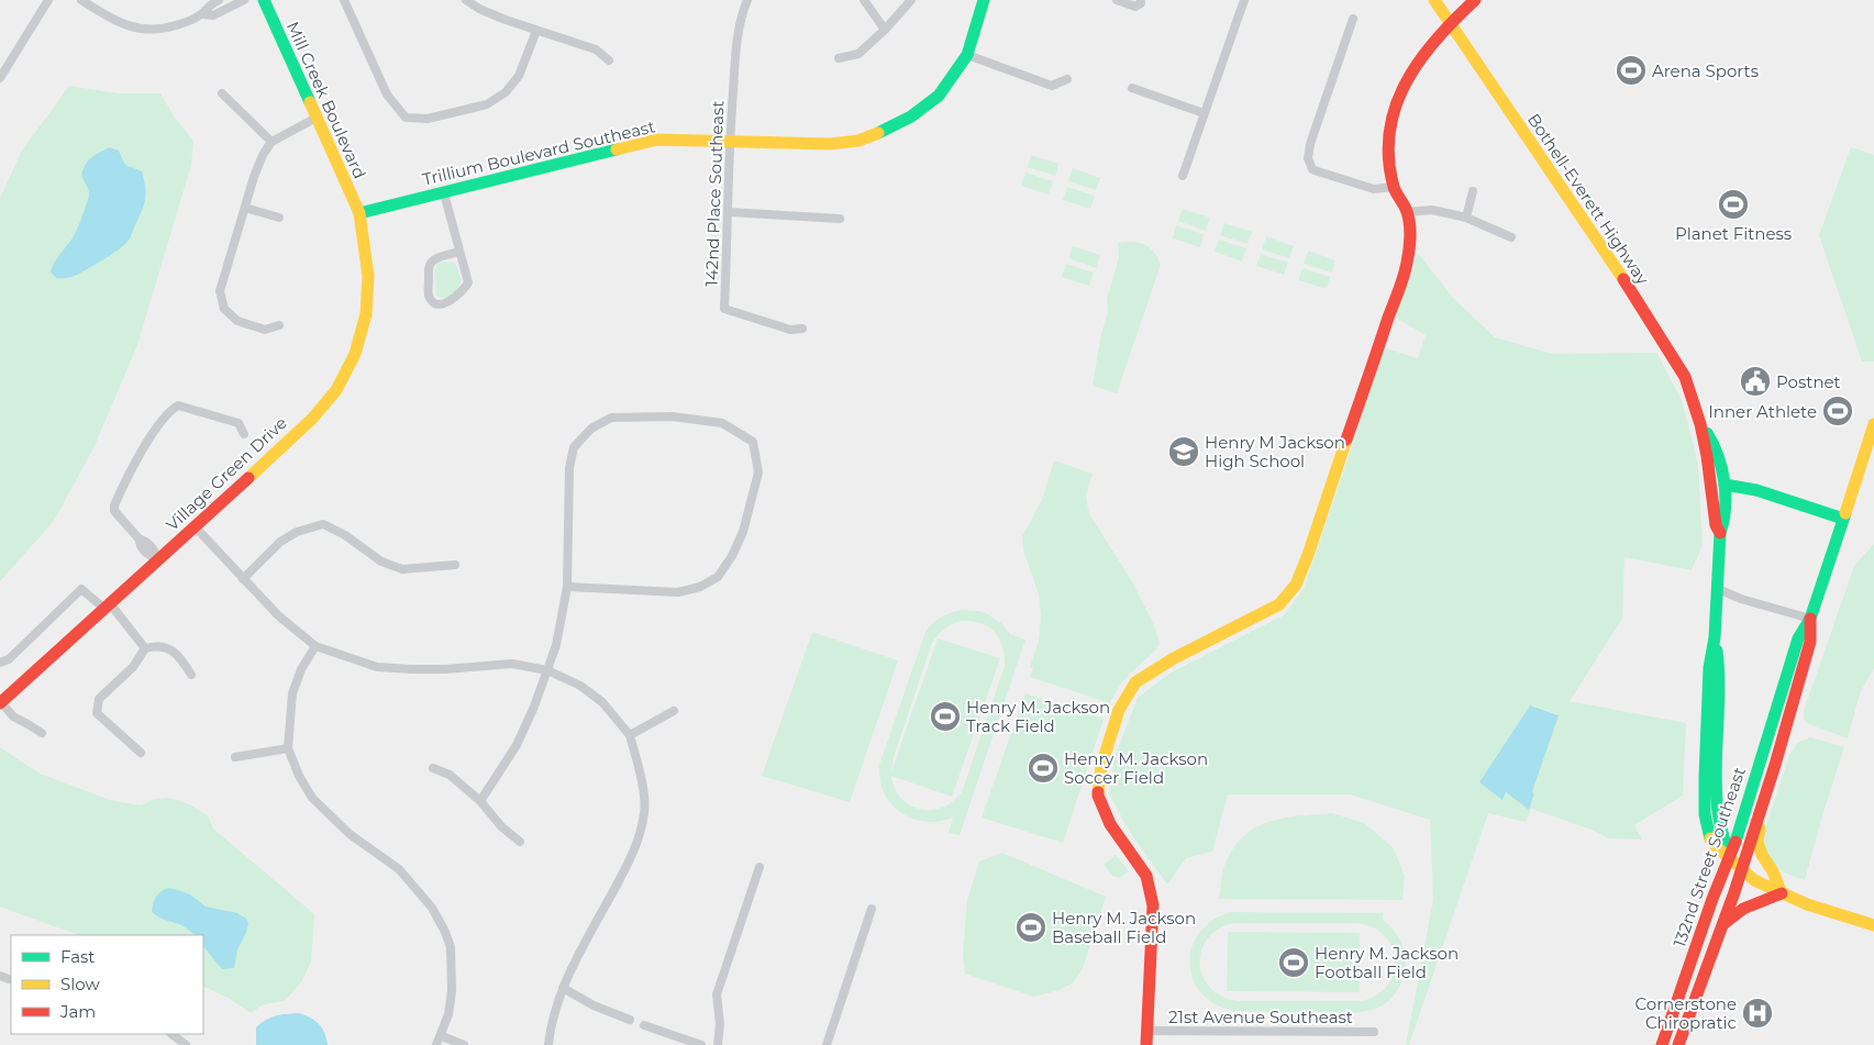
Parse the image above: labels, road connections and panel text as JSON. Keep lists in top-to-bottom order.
{
  "streets": {
    "street": [
      "Mill Creek Boulevard",
      "Trillium Boulevard Southeast",
      "142nd Place Southeast",
      "Bothell-Everett Highway",
      "Village Green Drive",
      "132nd Street Southeast",
      "21st Avenue Southeast"
    ]
  },
  "crossings": [
    ["Mill Creek Boulevard", "Trillium Boulevard Southeast"],
    ["Mill Creek Boulevard", "Village Green Drive"],
    ["Trillium Boulevard Southeast", "142nd Place Southeast"],
    ["Trillium Boulevard Southeast", "Village Green Drive"],
    ["Bothell-Everett Highway", "132nd Street Southeast"]
  ],
  "places": {
    "sports": [
      "Arena Sports",
      "Planet Fitness",
      "Inner Athlete",
      "Henry M. Jackson Track Field",
      "Henry M. Jackson Soccer Field",
      "Henry M. Jackson Baseball Field",
      "Henry M. Jackson Football Field"
    ],
    "public building": ["Postnet"],
    "school or university": ["Henry M Jackson High School"],
    "hospital": ["Cornerstone Chiropratic"]
  },
  "legend": ["Fast", "Slow", "Jam"]
}
